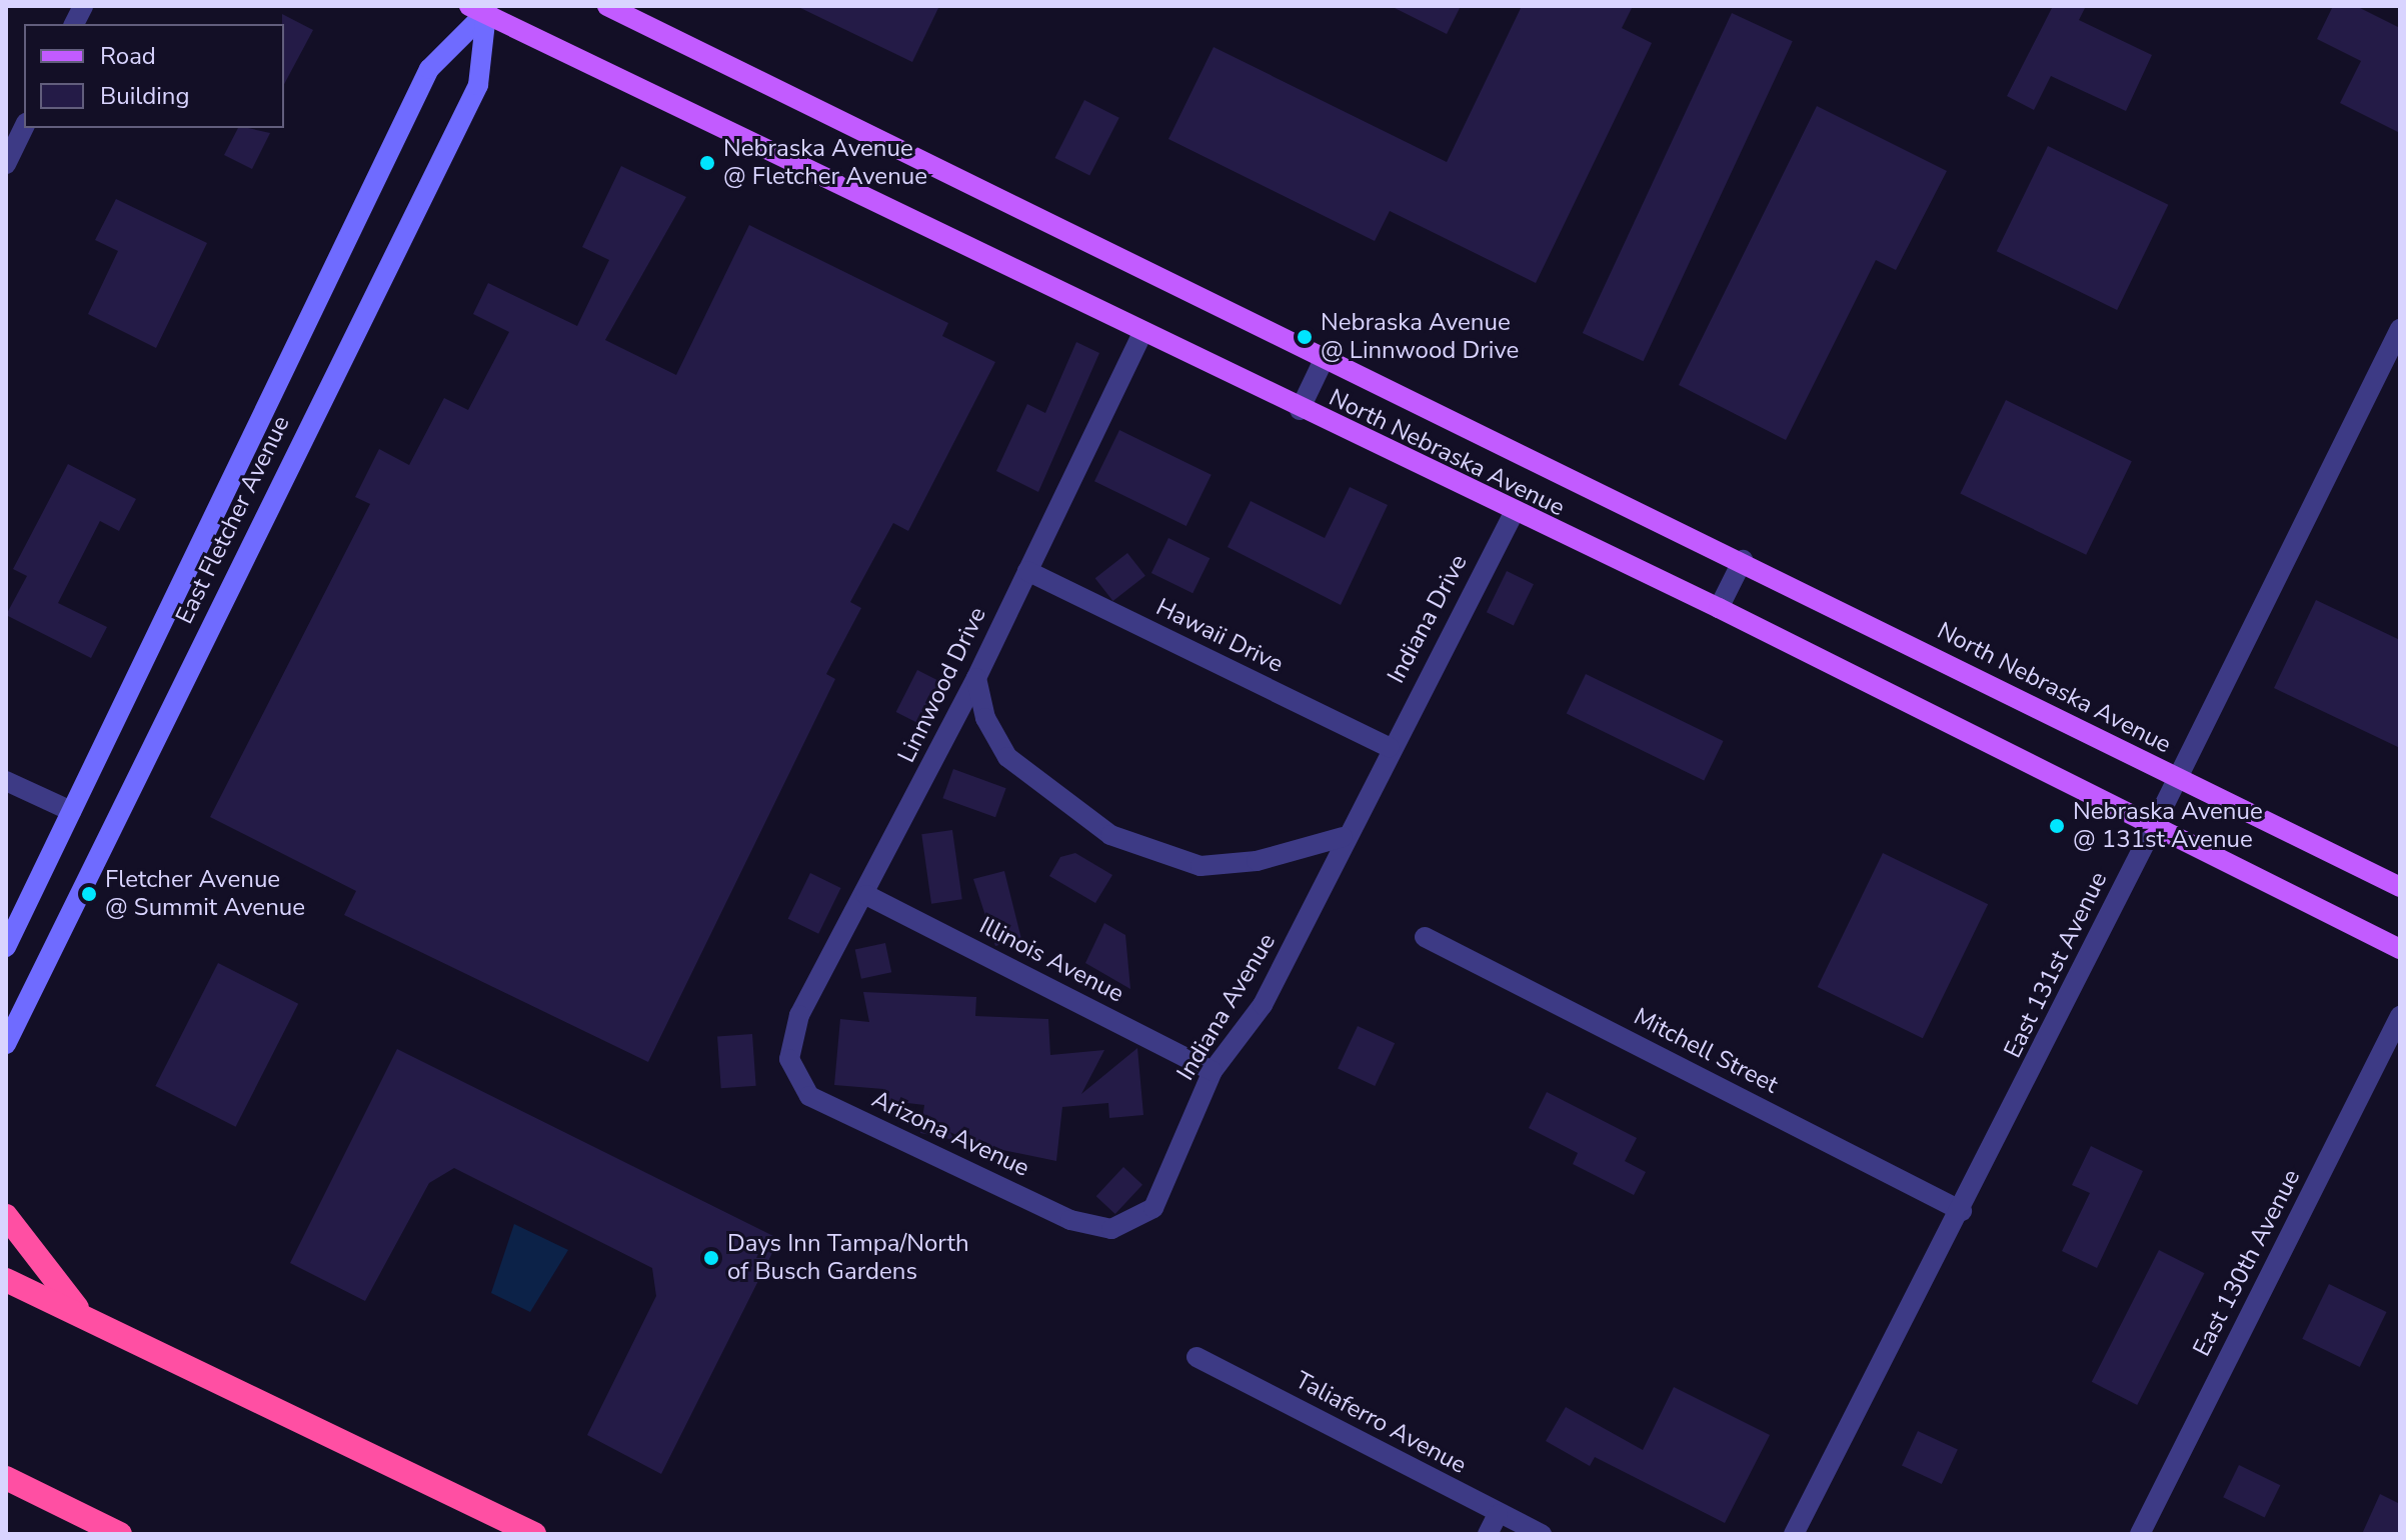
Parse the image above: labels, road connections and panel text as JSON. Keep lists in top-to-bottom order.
{
  "streets": {
    "main road": ["North Nebraska Avenue", "East Fletcher Avenue"],
    "street": [
      "Indiana Drive",
      "Hawaii Drive",
      "Linnwood Drive",
      "Illinois Avenue",
      "East 131st Avenue",
      "Indiana Avenue",
      "Mitchell Street",
      "Arizona Avenue",
      "East 130th Avenue",
      "Taliaferro Avenue"
    ]
  },
  "crossings": [
    ["North Nebraska Avenue", "East Fletcher Avenue"],
    ["North Nebraska Avenue", "Indiana Drive"],
    ["North Nebraska Avenue", "Linnwood Drive"],
    ["North Nebraska Avenue", "East 131st Avenue"],
    ["Indiana Drive", "Hawaii Drive"],
    ["Indiana Drive", "Indiana Avenue"],
    ["Hawaii Drive", "Linnwood Drive"],
    ["Hawaii Drive", "Indiana Avenue"],
    ["Linnwood Drive", "Illinois Avenue"],
    ["Linnwood Drive", "Arizona Avenue"],
    ["Illinois Avenue", "Indiana Avenue"],
    ["East 131st Avenue", "Mitchell Street"],
    ["Indiana Avenue", "Arizona Avenue"]
  ],
  "places": [
    "Nebraska Avenue @ Fletcher Avenue",
    "Nebraska Avenue @ Linnwood Drive",
    "Nebraska Avenue @ 131st Avenue",
    "Fletcher Avenue @ Summit Avenue",
    "Days Inn Tampa/North of Busch Gardens"
  ],
  "legend": ["Road", "Building"]
}
